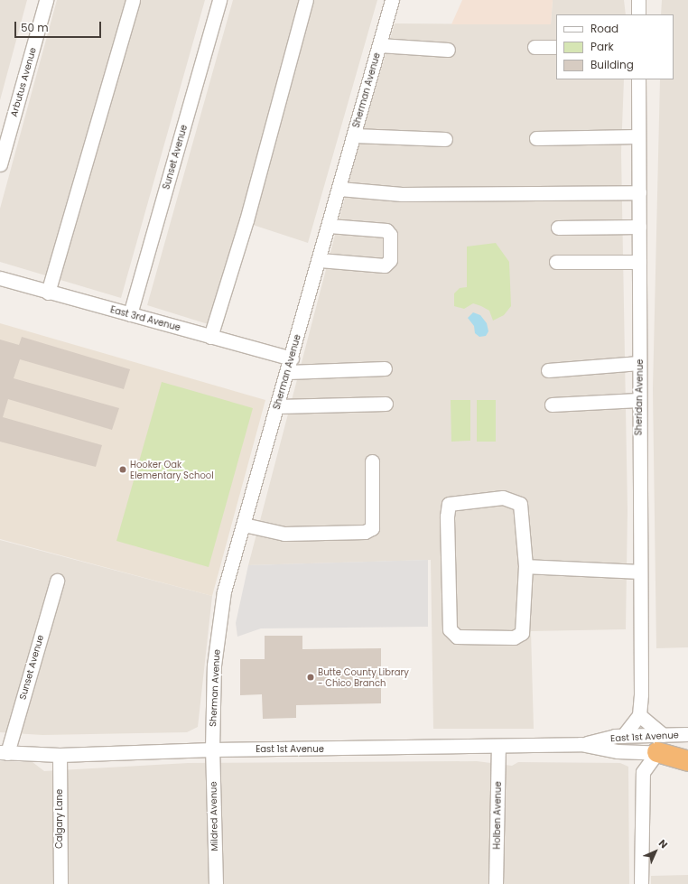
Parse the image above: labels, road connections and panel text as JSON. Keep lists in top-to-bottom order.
{
  "streets": {
    "street": [
      "Arbutus Avenue",
      "Sherman Avenue",
      "Sunset Avenue",
      "East 3rd Avenue",
      "Sheridan Avenue",
      "East 1st Avenue",
      "Holben Avenue",
      "Mildred Avenue",
      "Calgary Lane"
    ]
  },
  "crossings": [
    ["Sherman Avenue", "East 3rd Avenue"],
    ["Sherman Avenue", "East 1st Avenue"],
    ["Sherman Avenue", "Mildred Avenue"],
    ["Sunset Avenue", "East 3rd Avenue"],
    ["Sunset Avenue", "East 1st Avenue"],
    ["East 1st Avenue", "Holben Avenue"],
    ["East 1st Avenue", "Mildred Avenue"],
    ["East 1st Avenue", "Calgary Lane"]
  ],
  "places": ["Hooker Oak Elementary School", "Butte County Library - Chico Branch"],
  "legend": ["Road", "Park", "Building"],
  "scale_bar": "50 m",
  "north": "top right"
}
